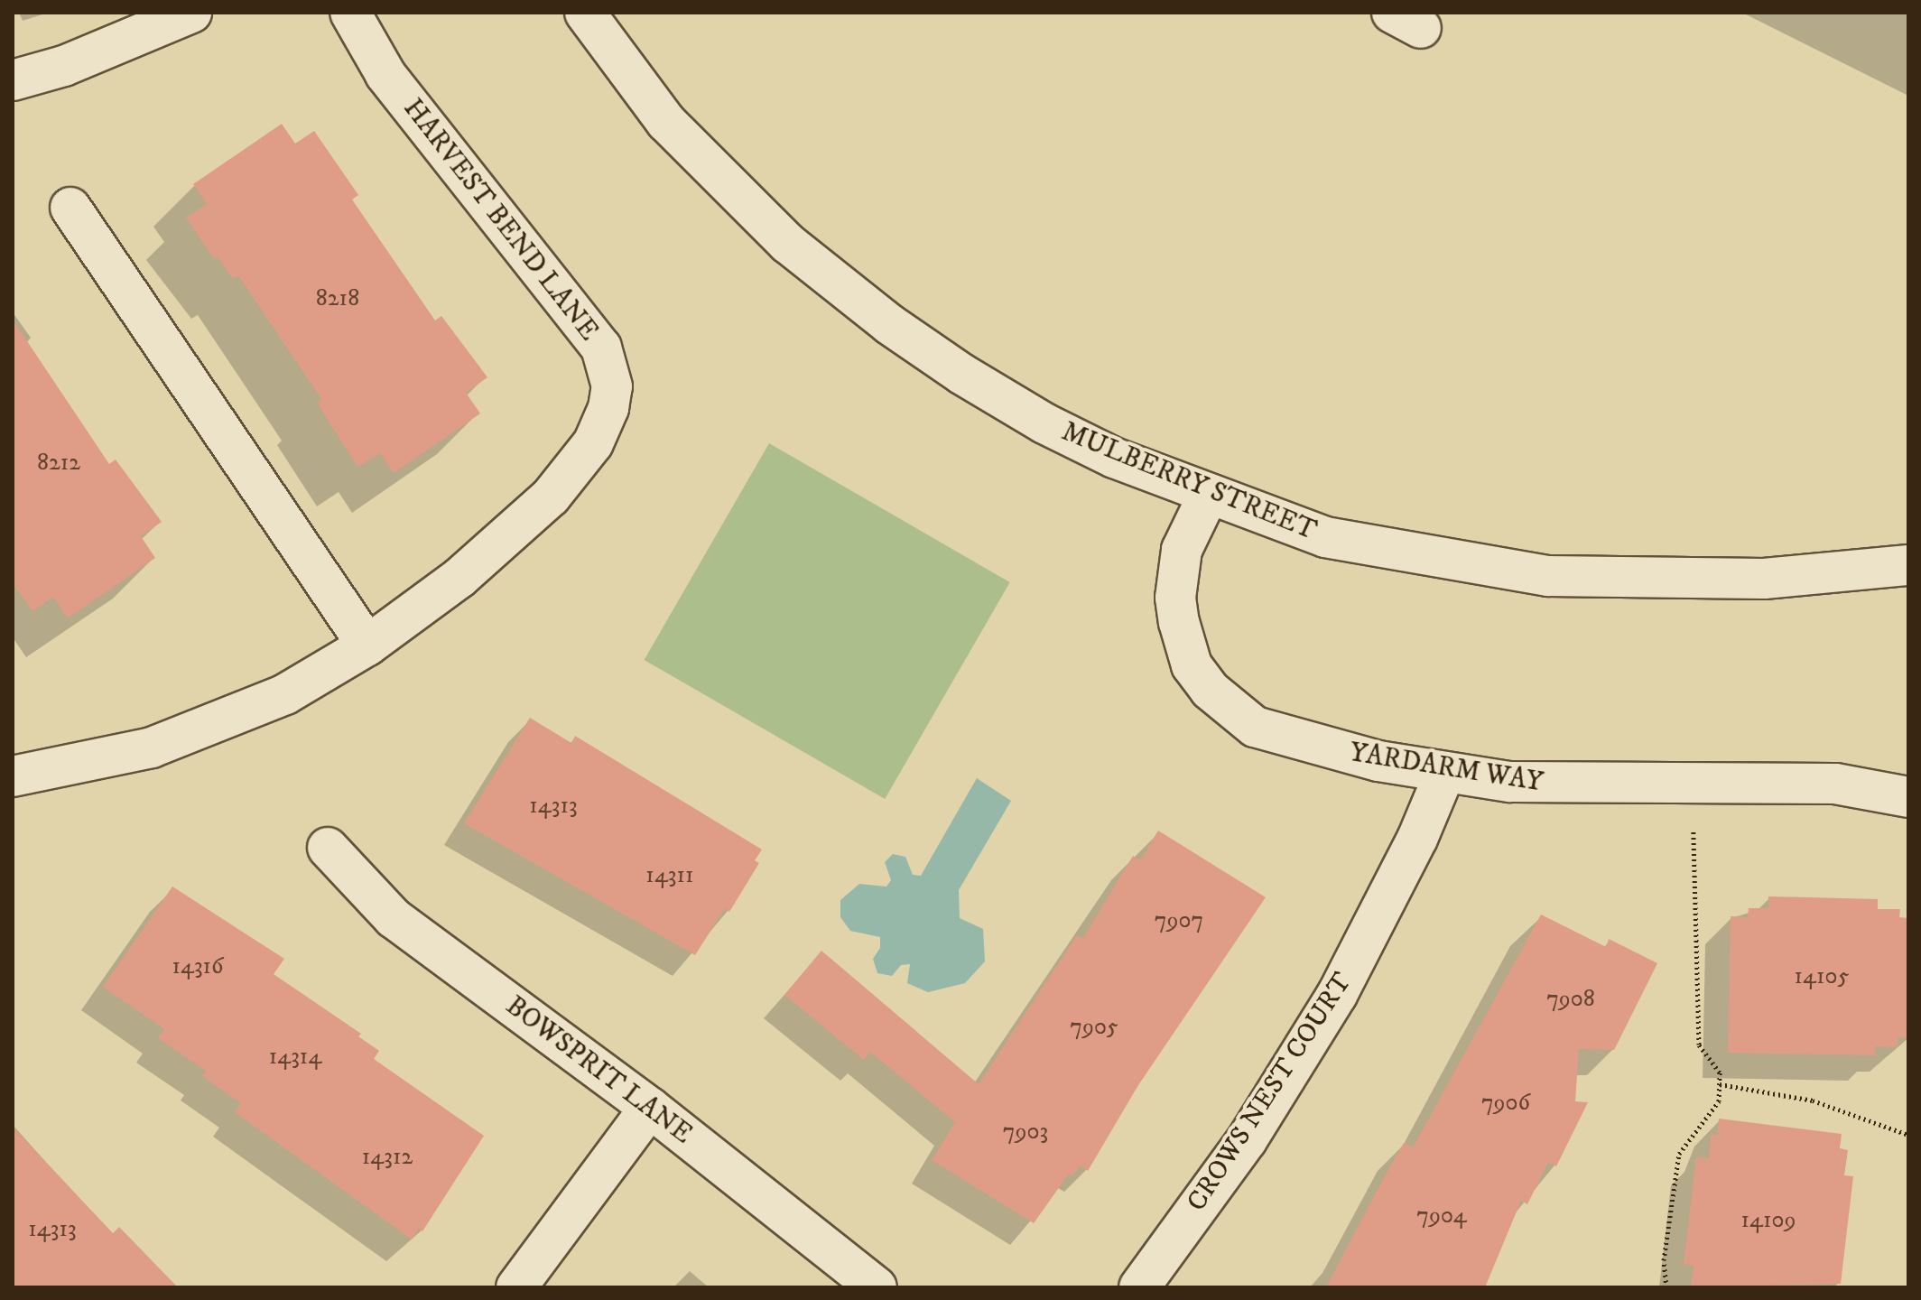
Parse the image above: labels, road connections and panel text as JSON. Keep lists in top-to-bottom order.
{
  "streets": {
    "street": [
      "HARVEST BEND LANE",
      "MULBERRY STREET",
      "YARDARM WAY",
      "BOWSPRIT LANE",
      "CROWS NEST COURT"
    ]
  },
  "crossings": [
    ["MULBERRY STREET", "YARDARM WAY"],
    ["YARDARM WAY", "CROWS NEST COURT"]
  ],
  "house_numbers": [
    "8218",
    "8212",
    "14313",
    "14311",
    "7907",
    "14316",
    "14105",
    "7908",
    "7905",
    "14314",
    "7906",
    "7903",
    "14312",
    "7904",
    "14109",
    "14313"
  ]
}
